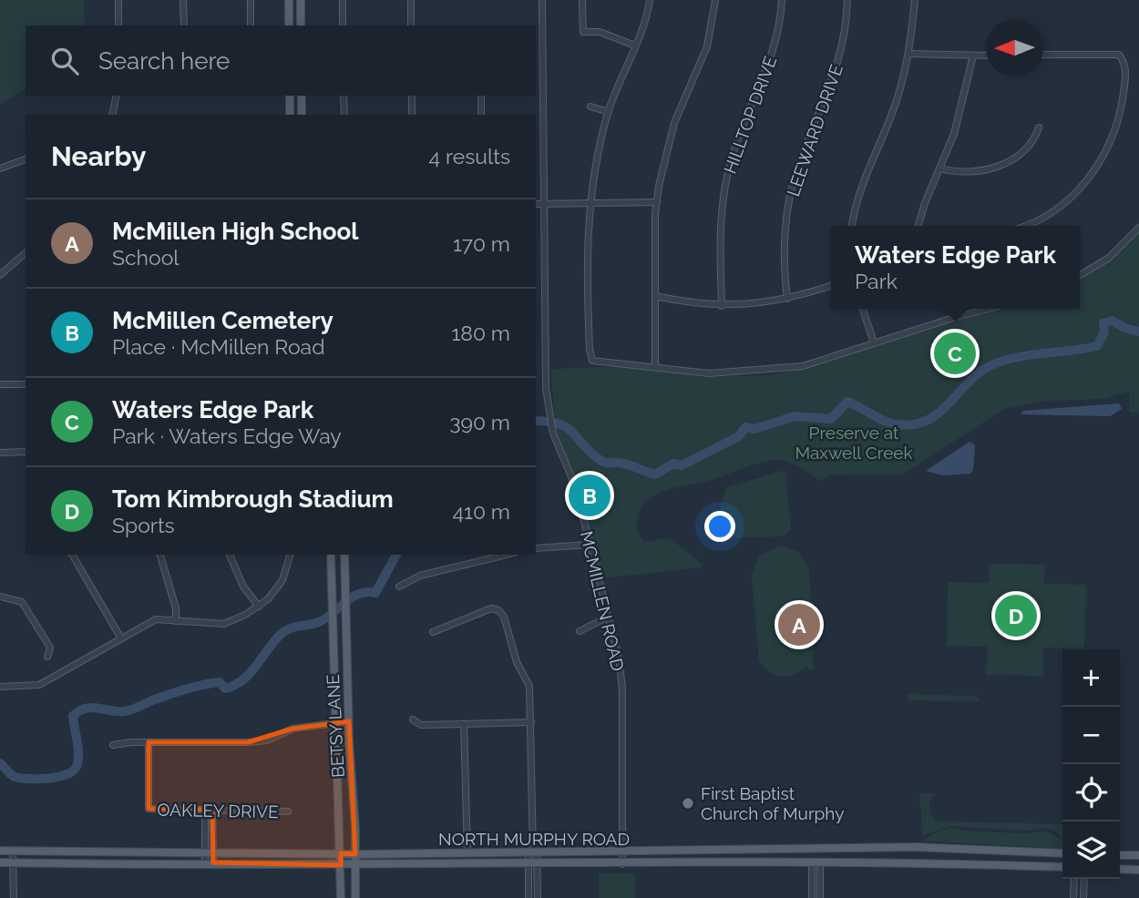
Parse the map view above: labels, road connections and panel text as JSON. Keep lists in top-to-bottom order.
{
  "streets": {
    "main road": ["BETSY LANE", "NORTH MURPHY ROAD"],
    "street": [
      "HILLTOP DRIVE",
      "LEEWARD DRIVE",
      "MCMILLEN ROAD",
      "OAKLEY DRIVE"
    ]
  },
  "crossings": [
    ["MCMILLEN ROAD", "NORTH MURPHY ROAD"],
    ["BETSY LANE", "NORTH MURPHY ROAD"]
  ],
  "parks": ["Preserve at Maxwell Creek"],
  "places": ["First Baptist Church of Murphy"],
  "north": "left",
  "page": {
    "search": "Search here",
    "heading": ["Nearby", "4 results"],
    "list": [
      {
        "mark": "A",
        "name": "McMillen High School",
        "note": "School",
        "value": "170 m"
      },
      {
        "mark": "B",
        "name": "McMillen Cemetery",
        "note": "Place · McMillen Road",
        "value": "180 m"
      },
      {
        "mark": "C",
        "name": "Waters Edge Park",
        "note": "Park · Waters Edge Way",
        "value": "390 m"
      },
      {
        "mark": "D",
        "name": "Tom Kimbrough Stadium",
        "note": "Sports",
        "value": "410 m"
      }
    ],
    "popup": ["Waters Edge Park", "Park"],
    "pins": [
      "C",
      "B",
      "D",
      "A"
    ],
    "map_buttons": ["+", "−"]
  }
}
